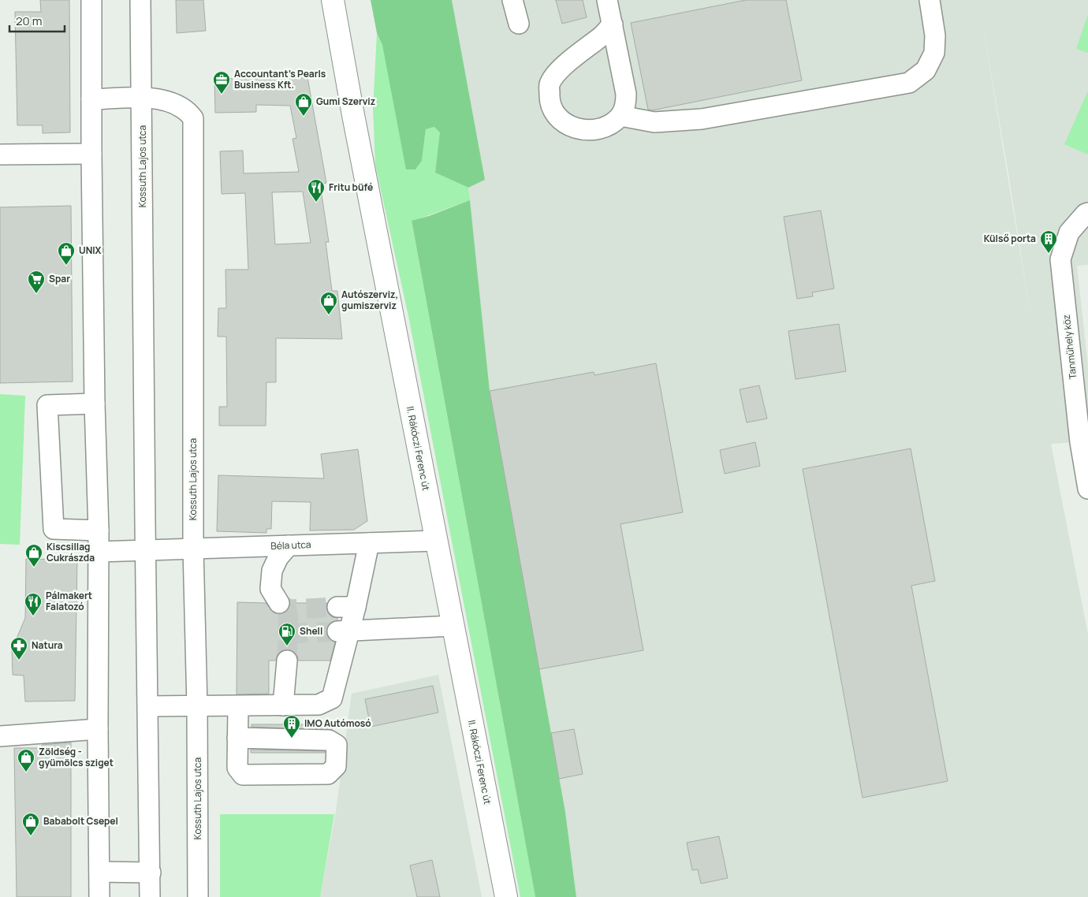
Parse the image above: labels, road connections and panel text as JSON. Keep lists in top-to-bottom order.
{
  "streets": {
    "main road": ["II. Rákóczi Ferenc út"],
    "street": ["Kossuth Lajos utca", "Tanműhely köz", "Béla utca"]
  },
  "crossings": [
    ["Kossuth Lajos utca", "Béla utca"],
    ["II. Rákóczi Ferenc út", "Béla utca"]
  ],
  "places": {
    "office": ["Accountant's Pearls Business Kft."],
    "shop": [
      "Gumi Szerviz",
      "UNIX",
      "Autószerviz, gumiszerviz",
      "Kiscsillag Cukrászda",
      "Zöldség - gyümölcs sziget",
      "Bababolt Csepel"
    ],
    "restaurant": ["Fritu büfé", "Pálmakert Falatozó"],
    "building": ["Külső porta", "IMO Autómosó"],
    "supermarket": ["Spar"],
    "fuel station": ["Shell"],
    "pharmacy": ["Natura"]
  },
  "scale_bar": "20 m"
}
